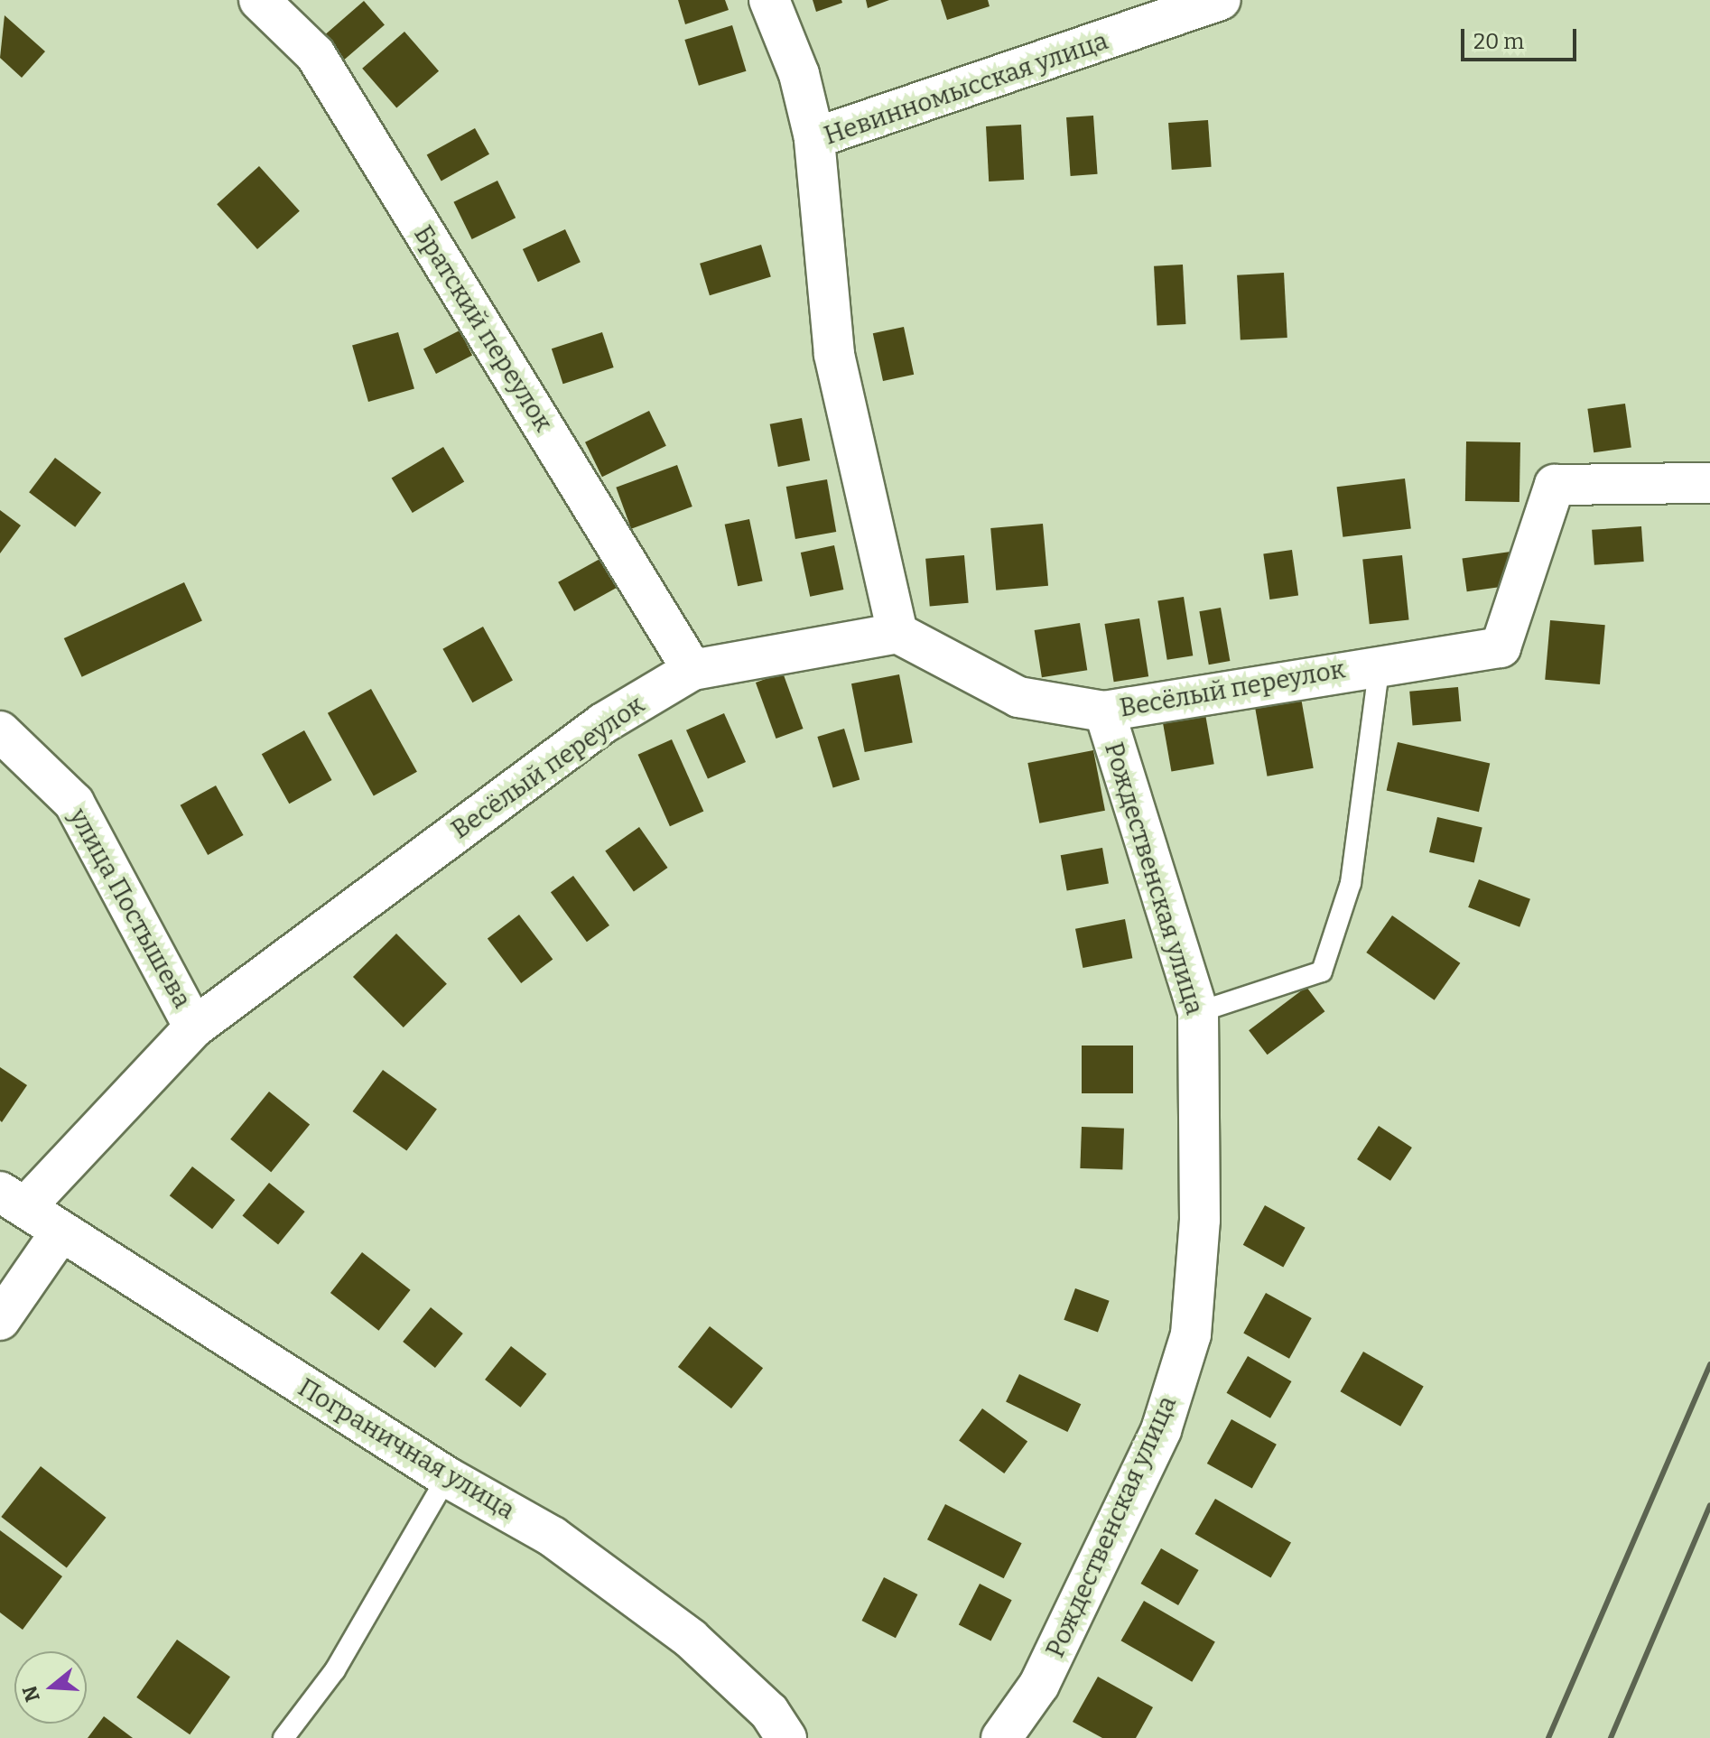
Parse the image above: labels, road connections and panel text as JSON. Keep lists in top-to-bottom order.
{
  "streets": {
    "street": [
      "Невинномысская улица",
      "Братский переулок",
      "Весёлый переулок",
      "Рождественская улица",
      "улица Постышева",
      "Пограничная улица"
    ]
  },
  "crossings": [
    ["Невинномысская улица", "Весёлый переулок"],
    ["Братский переулок", "Весёлый переулок"],
    ["Весёлый переулок", "Рождественская улица"],
    ["Весёлый переулок", "улица Постышева"],
    ["Весёлый переулок", "Пограничная улица"]
  ],
  "scale_bar": "20 m",
  "north": "left"
}
